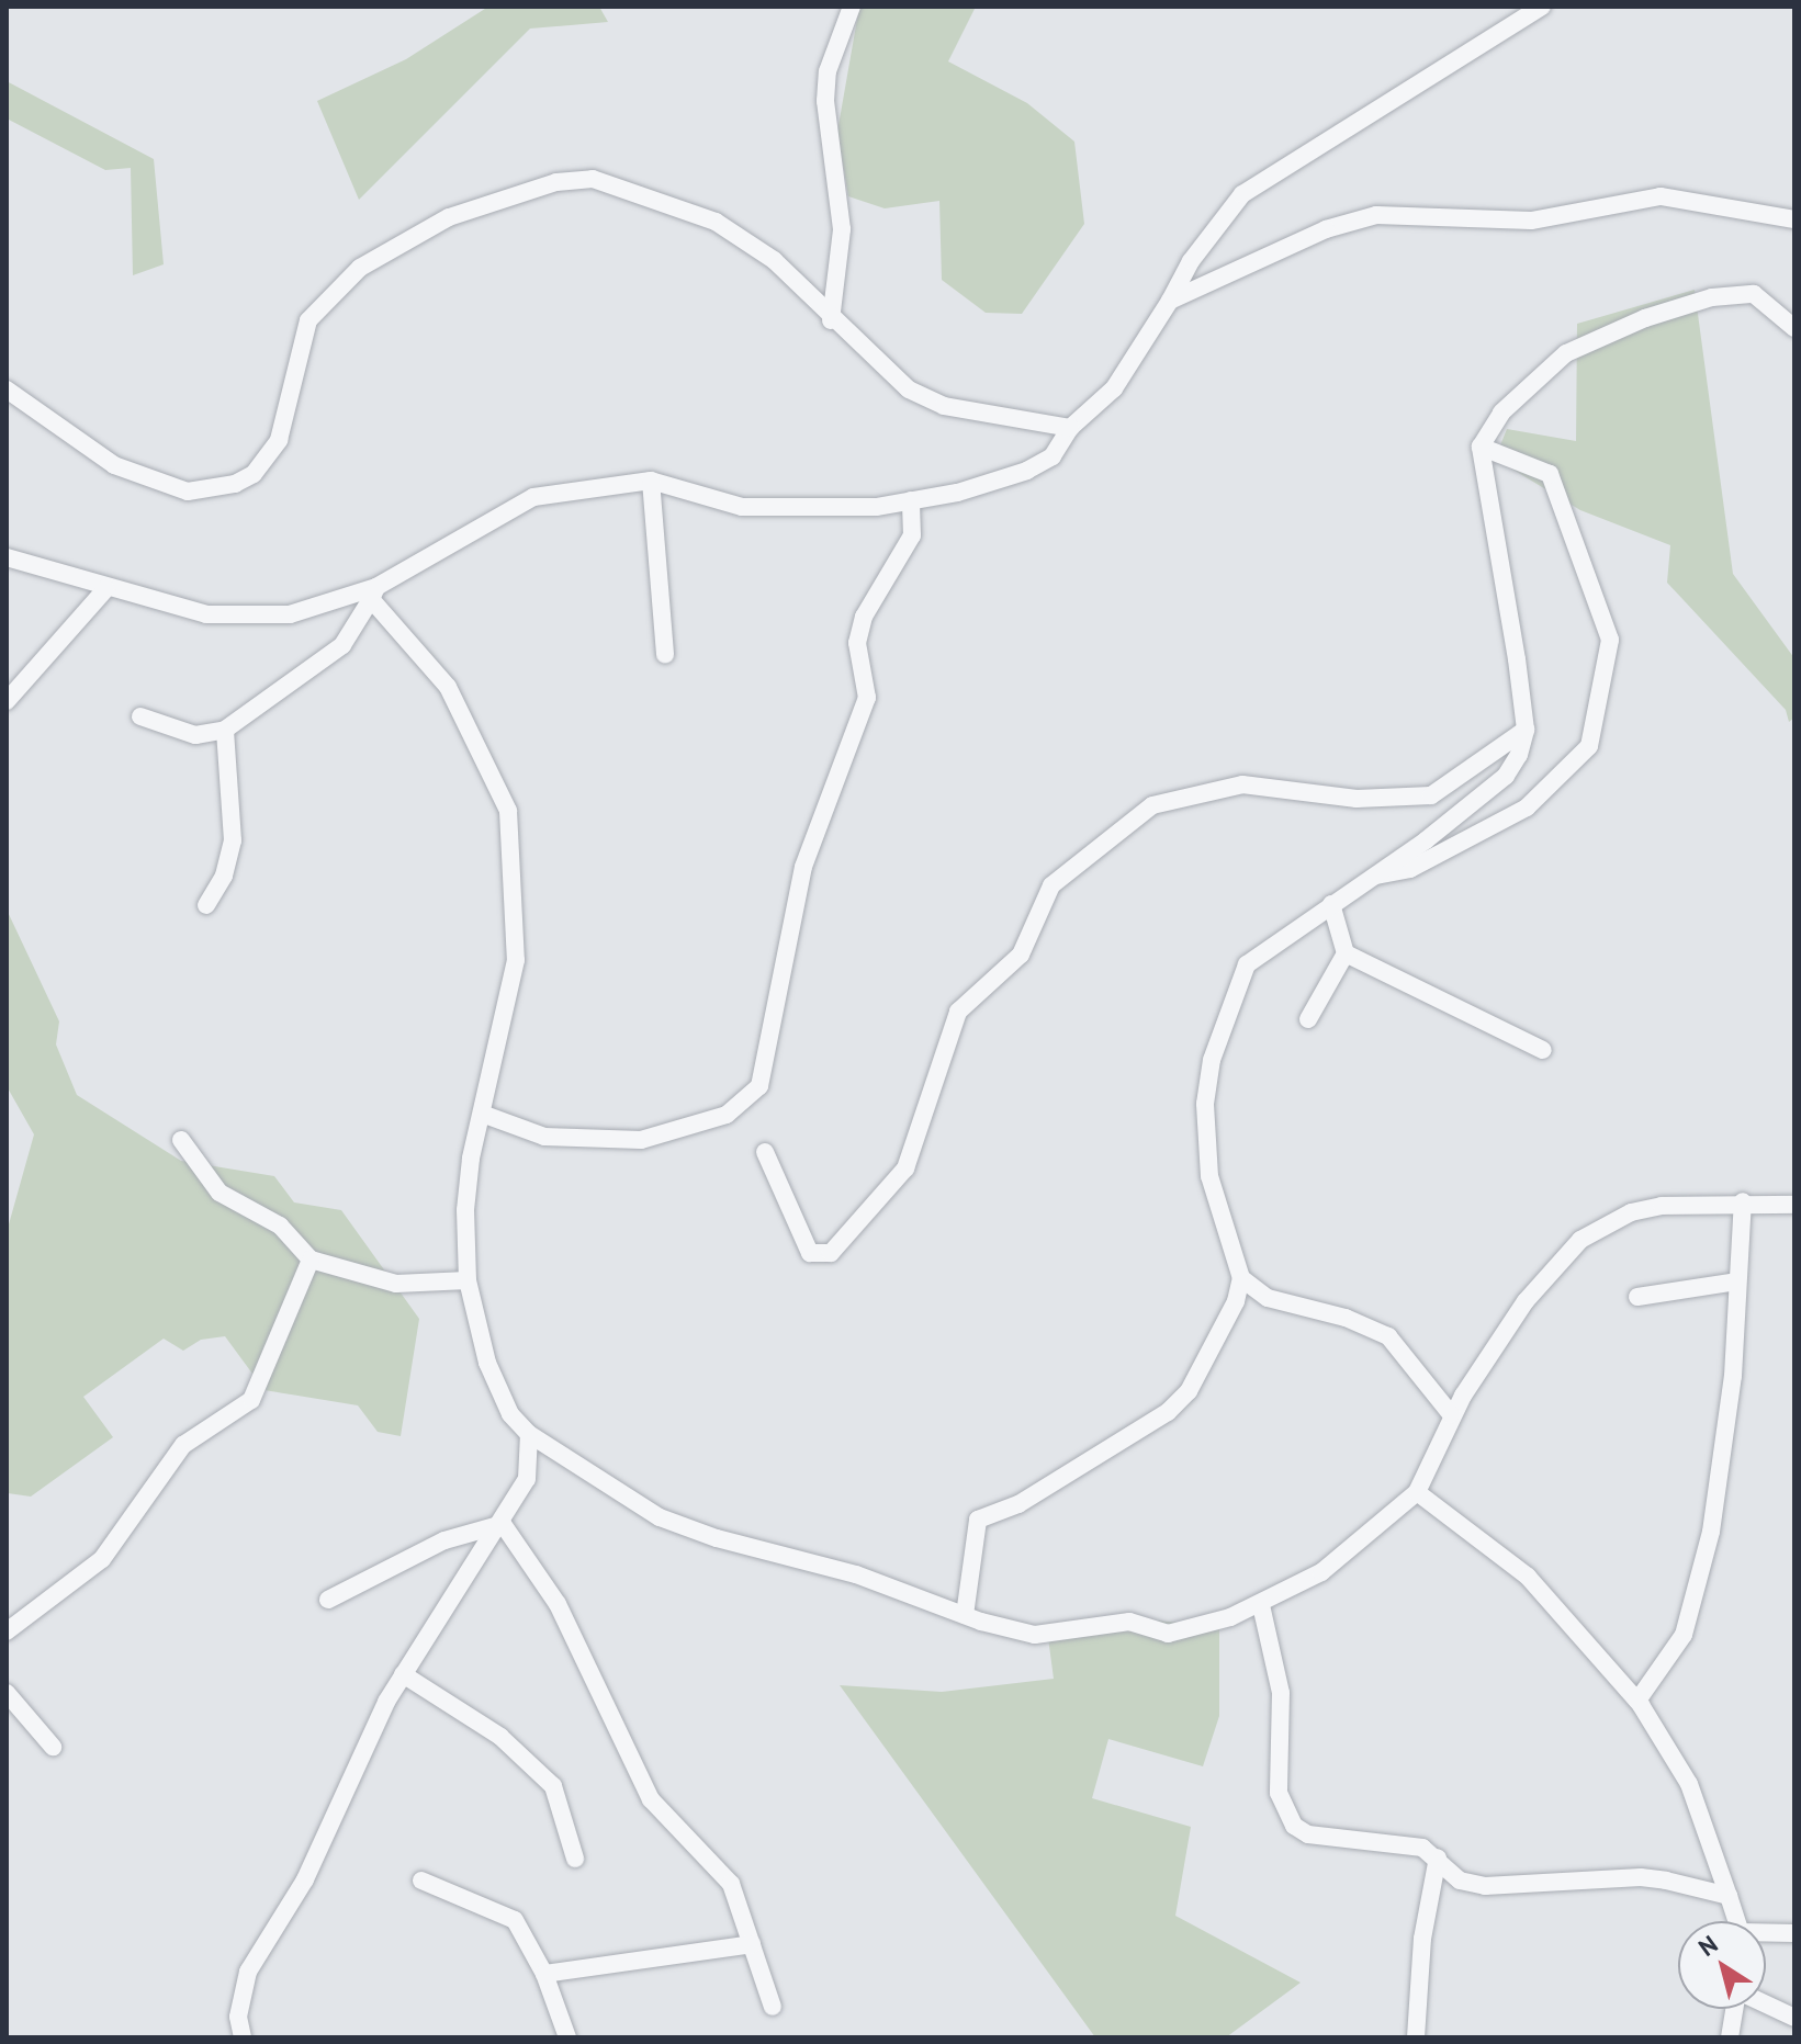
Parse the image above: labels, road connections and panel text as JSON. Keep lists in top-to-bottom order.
{
  "north": "top left"
}
